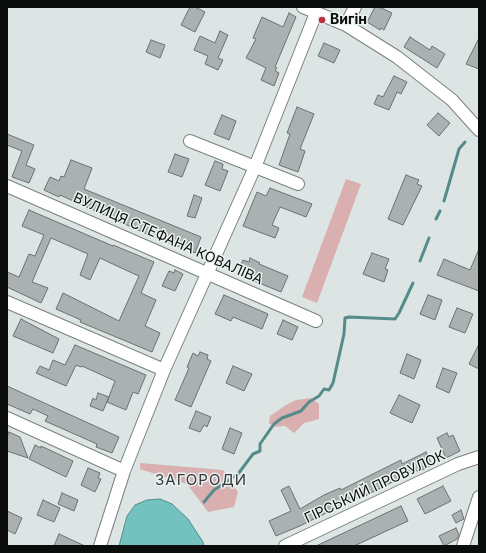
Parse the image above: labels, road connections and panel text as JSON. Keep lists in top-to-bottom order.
{
  "streets": {
    "street": ["ВУЛИЦЯ СТЕФАНА КОВАЛІВА", "ГІРСЬКИЙ ПРОВУЛОК"]
  },
  "districts": ["ЗАГОРОДИ"],
  "places": ["Вигін"]
}
